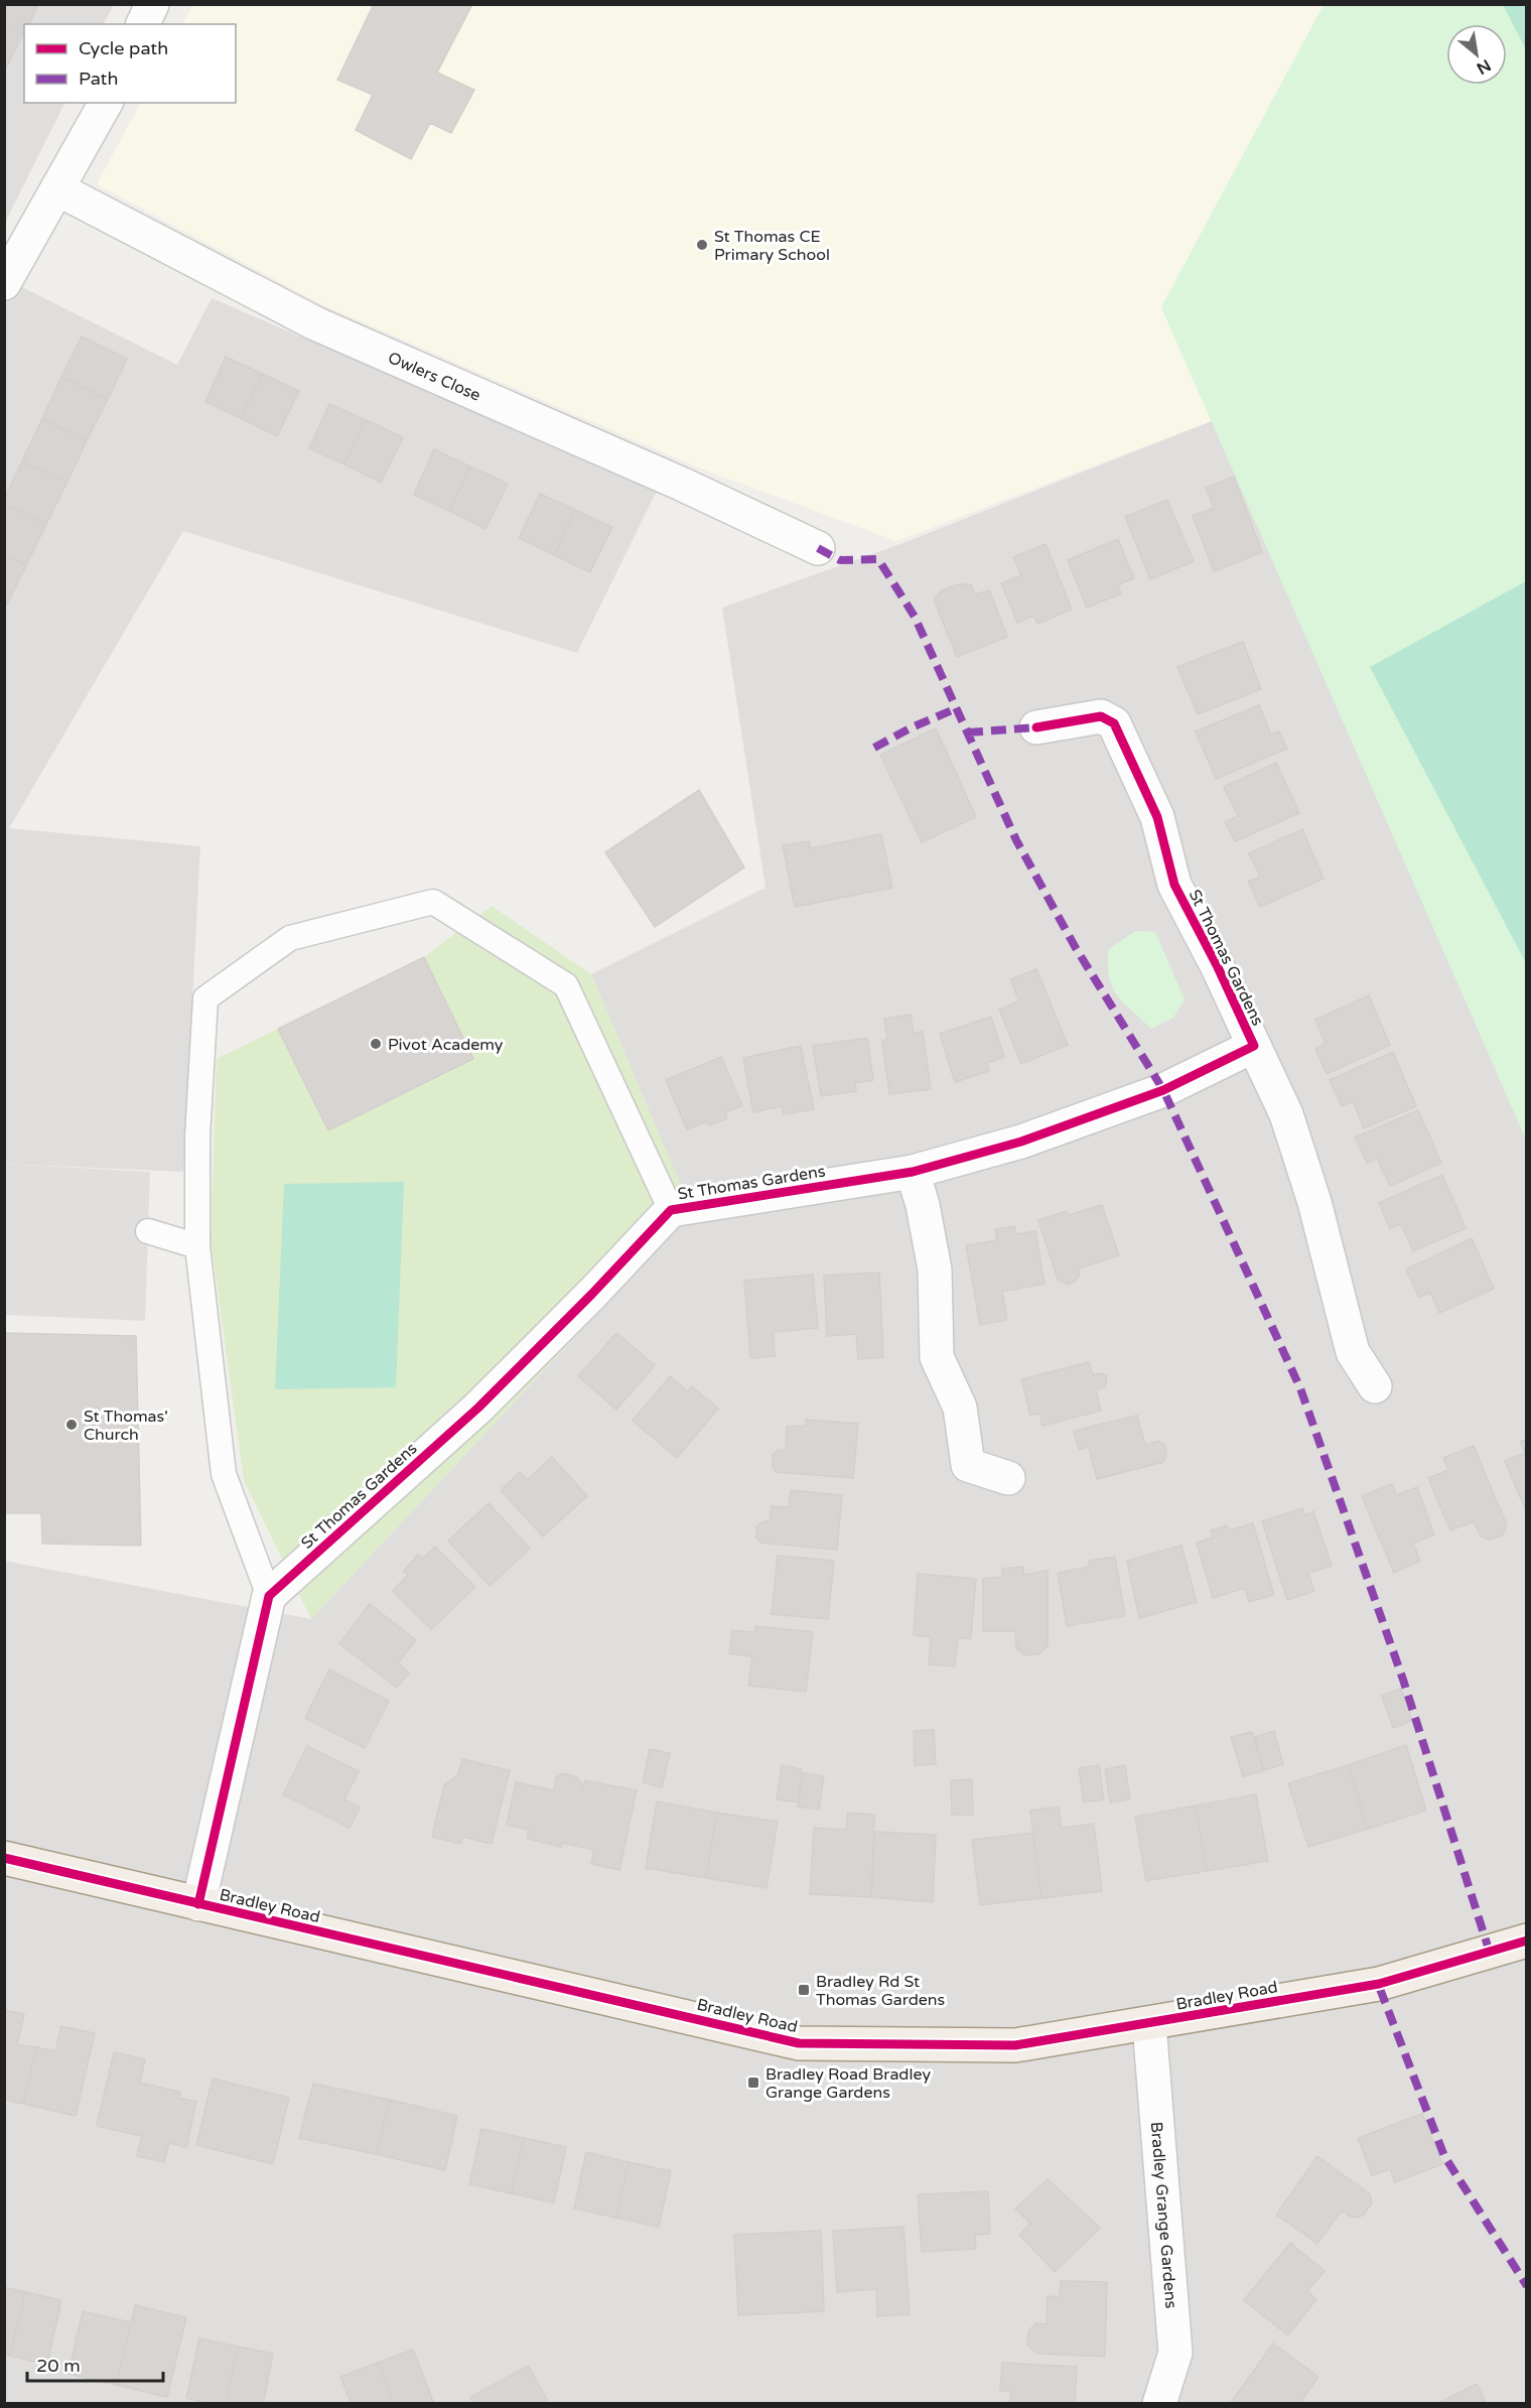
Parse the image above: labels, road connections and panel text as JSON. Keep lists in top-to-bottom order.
{
  "streets": {
    "main road": ["Bradley Road"],
    "street": ["Owlers Close", "St Thomas Gardens", "Bradley Grange Gardens"]
  },
  "crossings": [
    ["Bradley Road", "Bradley Grange Gardens"]
  ],
  "places": {
    "other": ["St Thomas CE Primary School", "Pivot Academy", "St Thomas' Church"],
    "transit": ["Bradley Rd St Thomas Gardens", "Bradley Road Bradley Grange Gardens"]
  },
  "legend": ["Cycle path", "Path"],
  "scale_bar": "20 m",
  "north": "bottom right"
}
